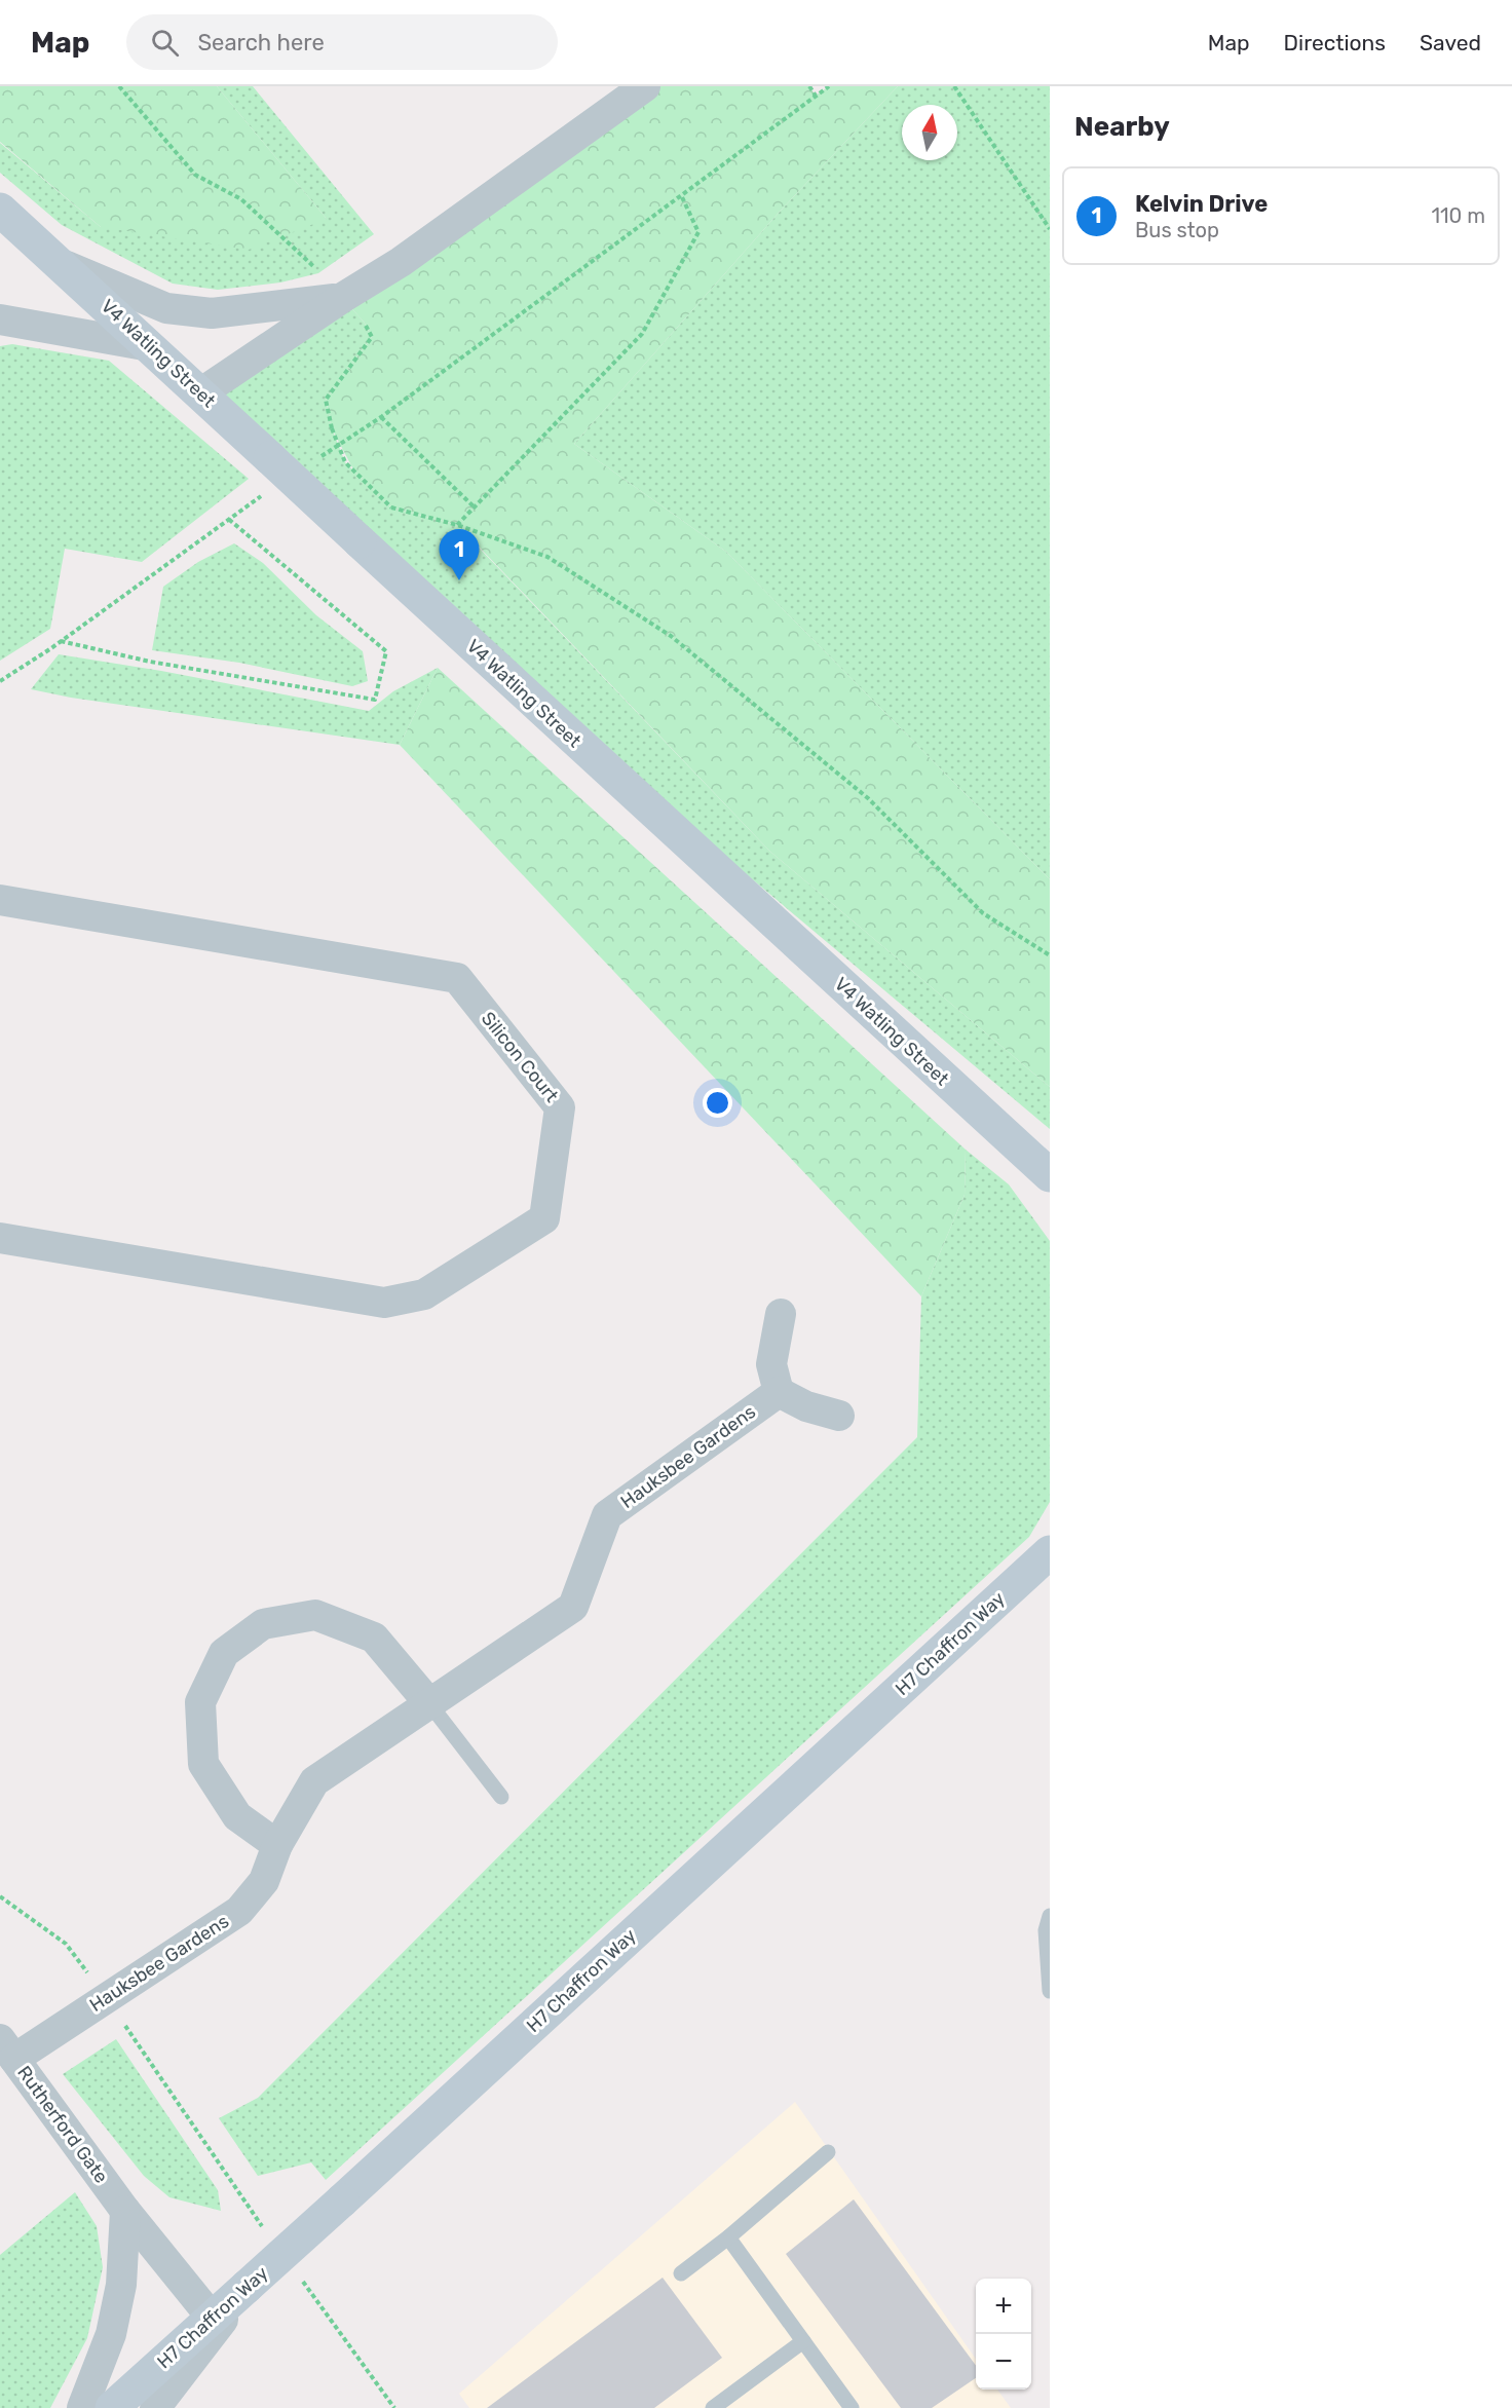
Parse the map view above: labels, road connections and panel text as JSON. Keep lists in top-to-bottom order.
{
  "streets": {
    "street": [
      "V4 Watling Street",
      "Silicon Court",
      "Hauksbee Gardens",
      "H7 Chaffron Way",
      "Rutherford Gate"
    ]
  },
  "crossings": [
    ["Hauksbee Gardens", "Rutherford Gate"],
    ["H7 Chaffron Way", "Rutherford Gate"]
  ],
  "north": "top",
  "page": {
    "header": "Map",
    "search": "Search here",
    "nav": ["Map", "Directions", "Saved"],
    "heading": "Nearby",
    "list": [
      {
        "mark": "1",
        "name": "Kelvin Drive",
        "note": "Bus stop",
        "value": "110 m"
      }
    ],
    "pins": "1",
    "map_buttons": ["+", "−"]
  }
}
